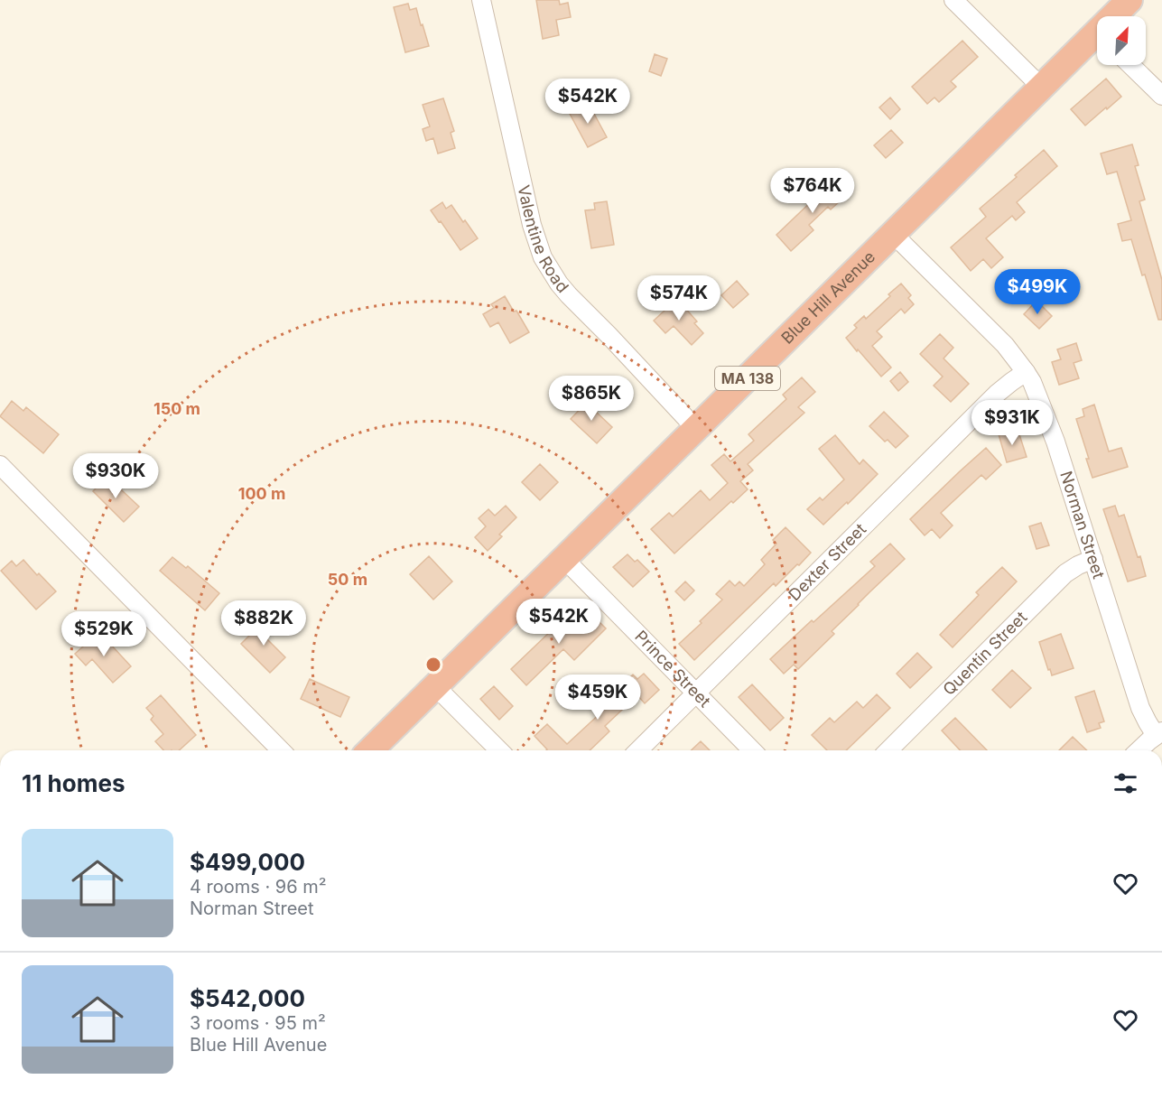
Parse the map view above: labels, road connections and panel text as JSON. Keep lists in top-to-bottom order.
{
  "streets": {
    "highway": ["Blue Hill Avenue", "MA 138"],
    "street": [
      "Valentine Road",
      "Norman Street",
      "Dexter Street",
      "Quentin Street",
      "Prince Street"
    ]
  },
  "crossings": [
    ["Valentine Road", "Blue Hill Avenue"],
    ["Blue Hill Avenue", "Norman Street"],
    ["Blue Hill Avenue", "Prince Street"],
    ["Norman Street", "Dexter Street"],
    ["Norman Street", "Quentin Street"],
    ["Dexter Street", "Prince Street"]
  ],
  "north": "top right",
  "page": {
    "price": [
      "$542K",
      "$764K",
      "$499K",
      "$574K",
      "$865K",
      "$931K",
      "$930K",
      "$542K",
      "$882K",
      "$529K",
      "$459K"
    ],
    "heading": "11 homes",
    "list": [
      {
        "name": "$499,000",
        "note": "4 rooms · 96 m² · Norman Street"
      },
      {
        "name": "$542,000",
        "note": "3 rooms · 95 m² · Blue Hill Avenue"
      }
    ]
  },
  "rings": ["150 m", "100 m", "50 m"]
}
